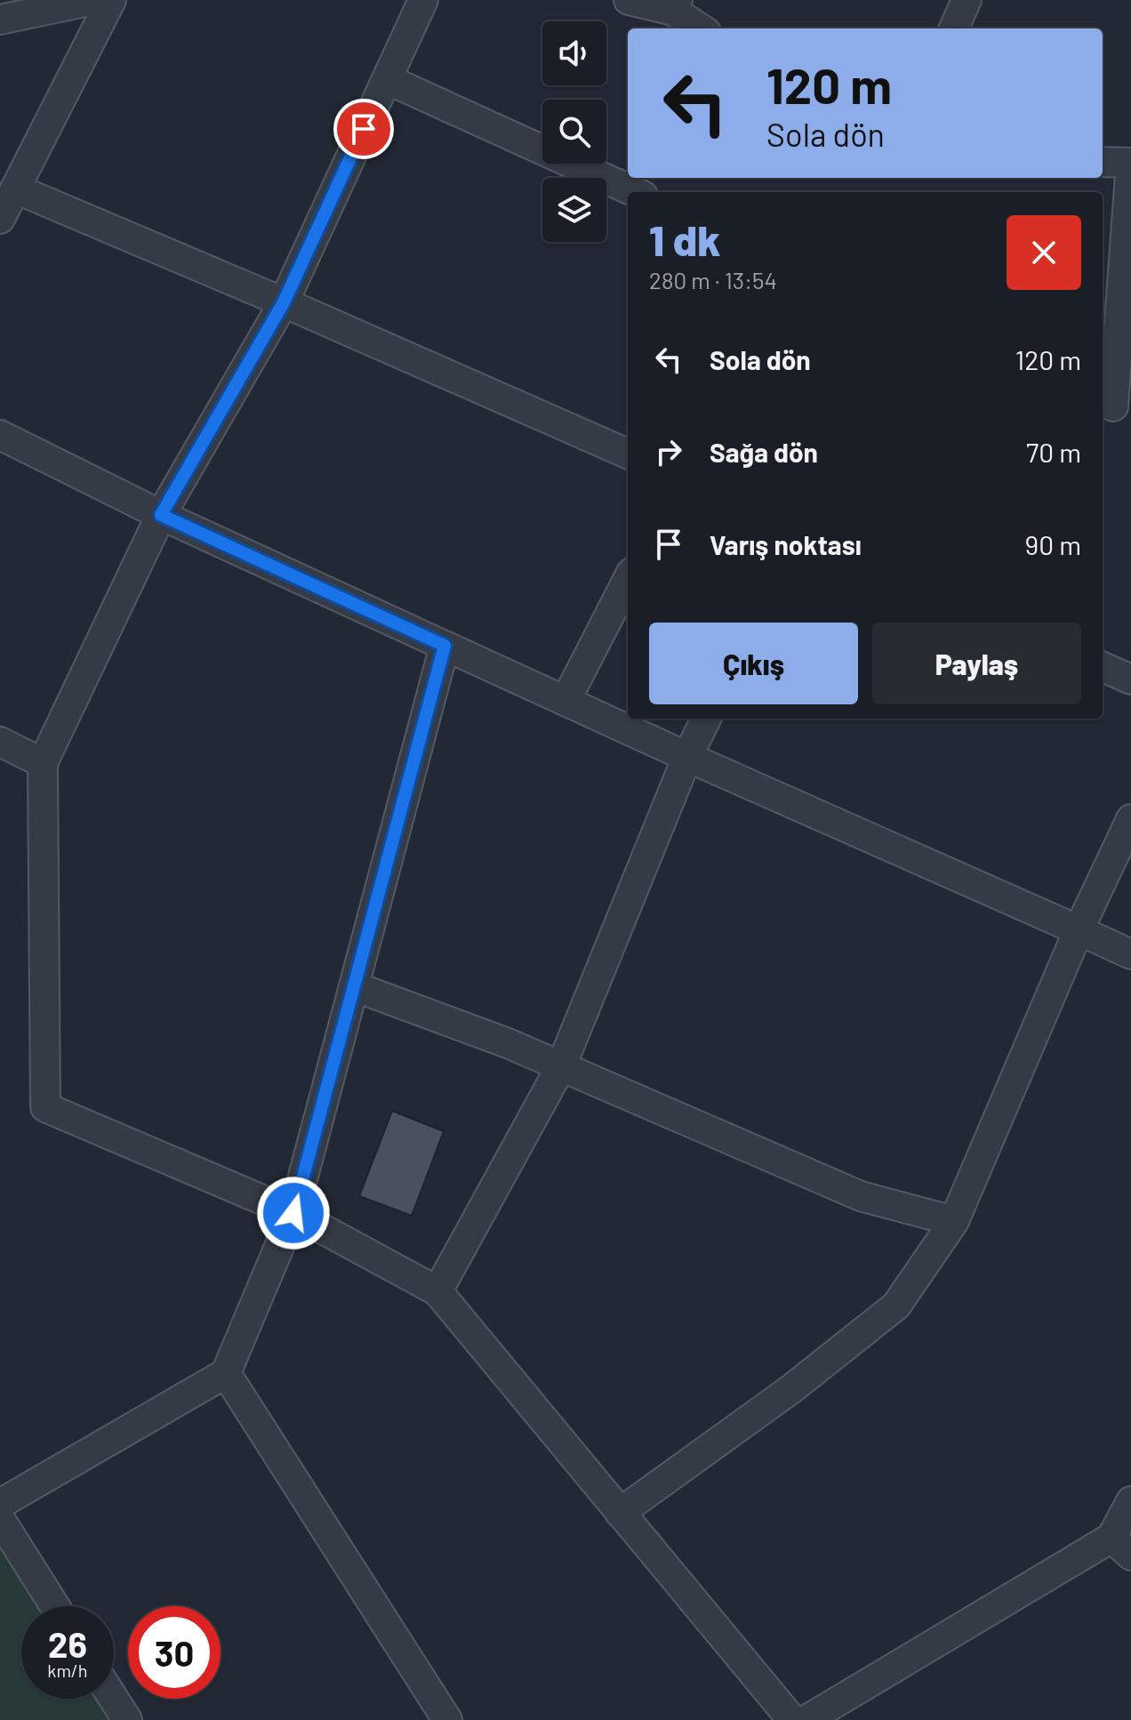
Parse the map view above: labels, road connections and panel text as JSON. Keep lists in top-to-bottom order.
{
  "page": {
    "turn": ["120 m", "Sola dön"],
    "heading": ["1 dk", "280 m · 13:54"],
    "list": [
      {
        "name": "Sola dön",
        "value": "120 m"
      },
      {
        "name": "Sağa dön",
        "value": "70 m"
      },
      {
        "name": "Varış noktası",
        "value": "90 m"
      }
    ],
    "buttons": ["Çıkış", "Paylaş"],
    "speed": "26 km/h",
    "limit": "30"
  }
}
